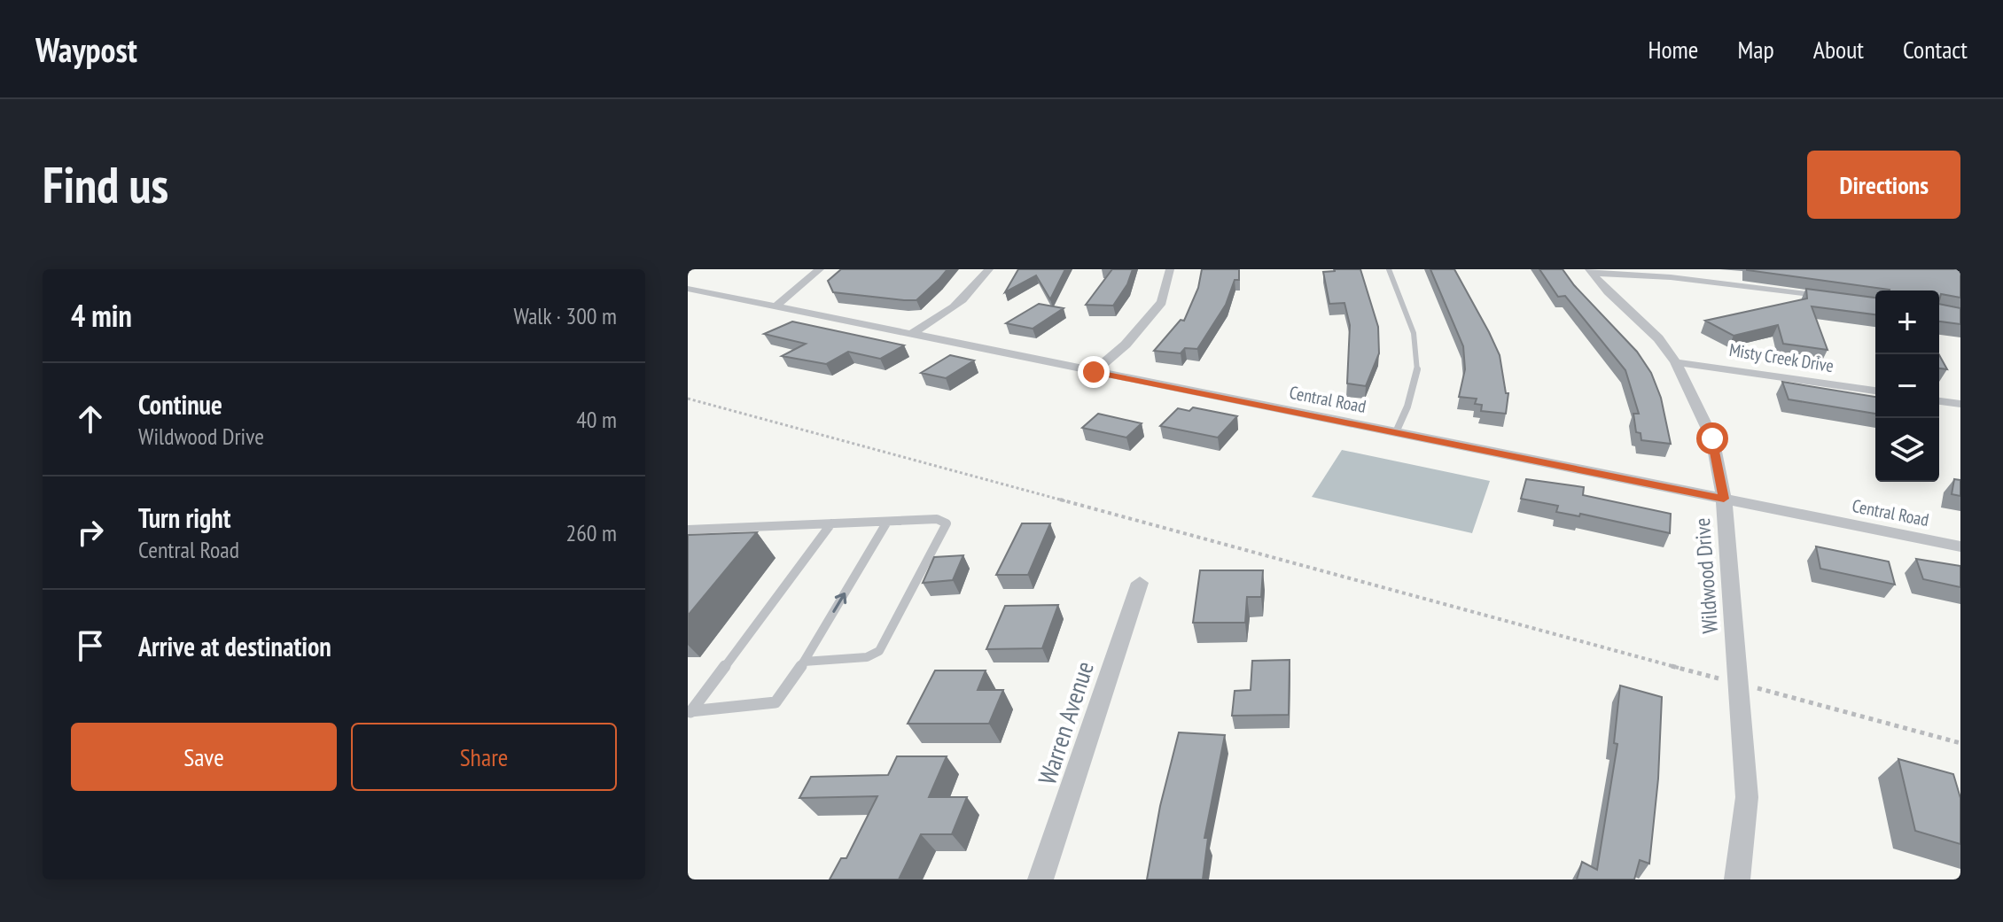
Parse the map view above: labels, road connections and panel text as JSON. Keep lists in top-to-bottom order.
{
  "streets": {
    "street": [
      "Misty Creek Drive",
      "Central Road",
      "Wildwood Drive",
      "Warren Avenue"
    ]
  },
  "crossings": [
    ["Misty Creek Drive", "Wildwood Drive"],
    ["Central Road", "Wildwood Drive"]
  ],
  "page": {
    "header": "Waypost",
    "nav": [
      "Home",
      "Map",
      "About",
      "Contact"
    ],
    "buttons": [
      "Directions",
      ["Save", "Share"]
    ],
    "title": "Find us",
    "heading": ["4 min", "Walk · 300 m"],
    "map_buttons": ["+", "−"],
    "list": [
      ["Continue", "Wildwood Drive", "40 m"],
      ["Turn right", "Central Road", "260 m"],
      "Arrive at destination"
    ]
  }
}
